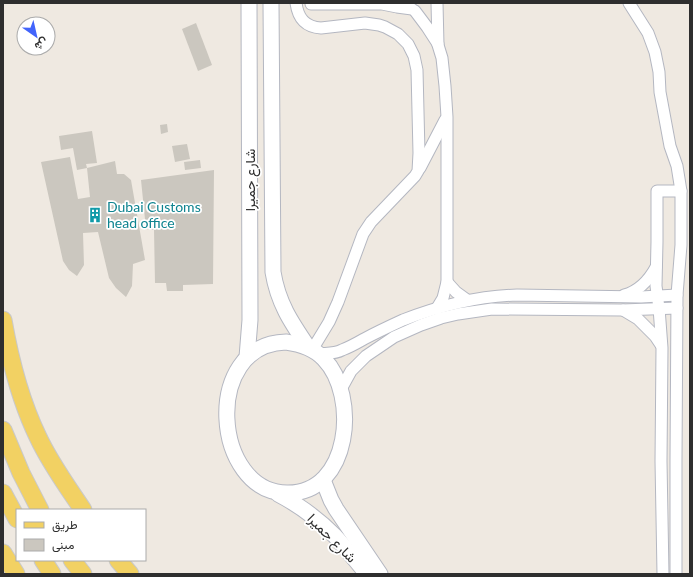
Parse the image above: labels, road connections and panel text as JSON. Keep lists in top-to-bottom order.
{
  "streets": {
    "street": ["شارع جميرا"]
  },
  "places": {
    "building": ["Dubai Customs head office"]
  },
  "legend": ["طريق", "مبنى"],
  "north": "bottom right"
}
